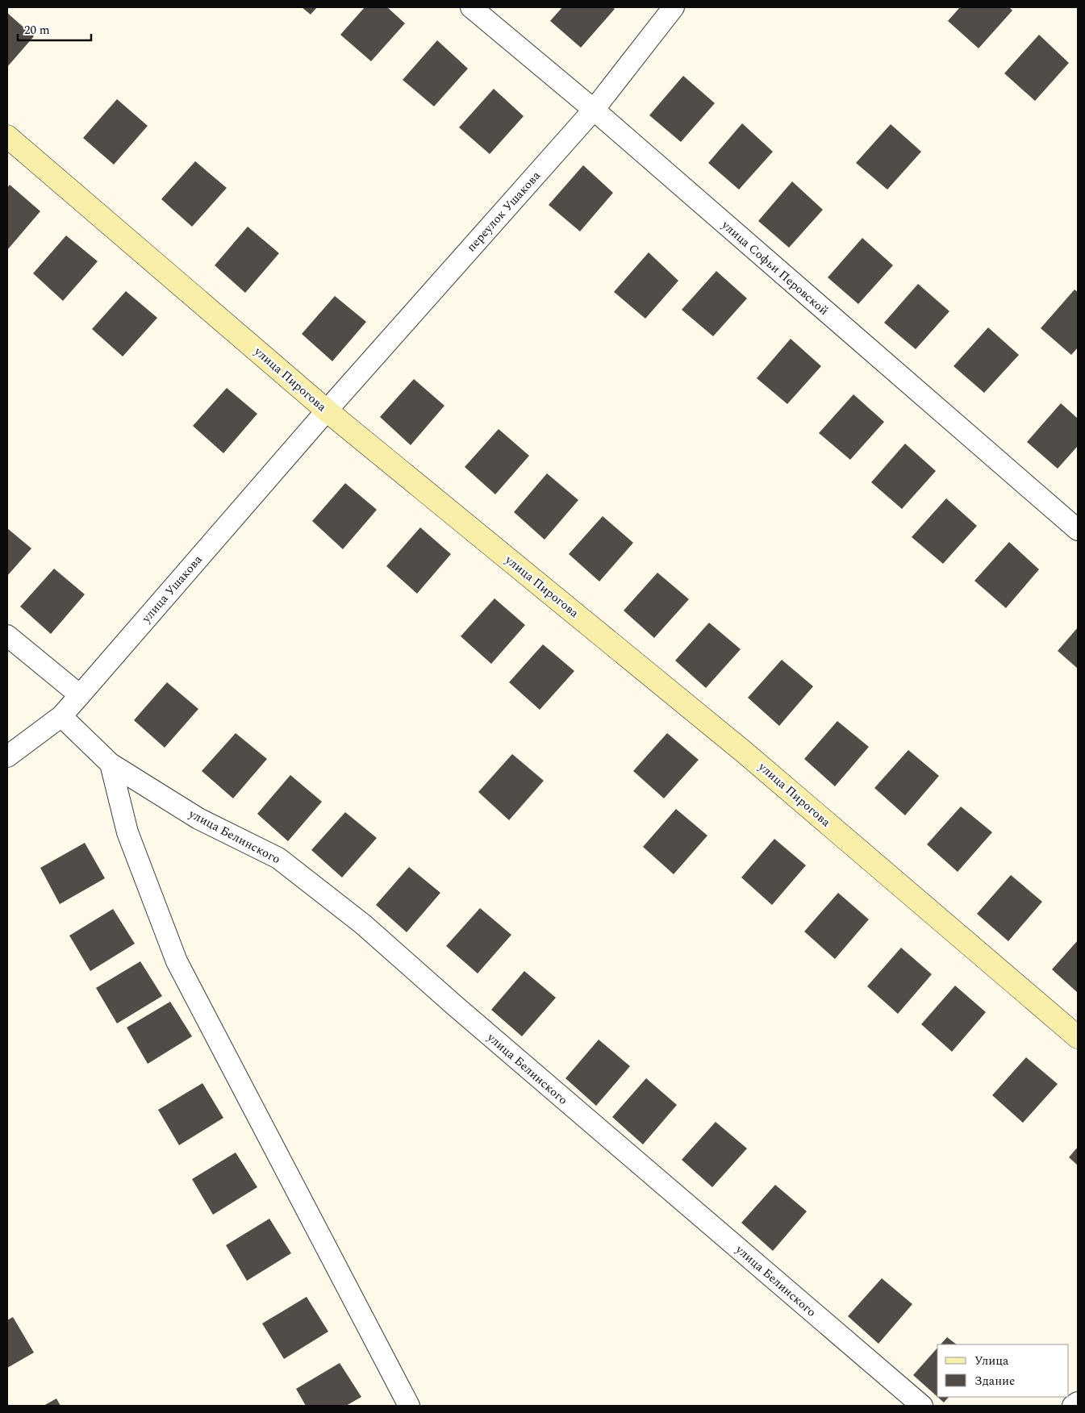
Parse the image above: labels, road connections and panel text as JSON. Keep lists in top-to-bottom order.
{
  "streets": {
    "street": [
      "переулок Ушакова",
      "улица Софьи Перовской",
      "улица Пирогова",
      "улица Ушакова",
      "улица Белинского"
    ]
  },
  "crossings": [
    ["переулок Ушакова", "улица Софьи Перовской"],
    ["переулок Ушакова", "улица Пирогова"],
    ["переулок Ушакова", "улица Ушакова"],
    ["улица Пирогова", "улица Ушакова"],
    ["улица Ушакова", "улица Белинского"]
  ],
  "legend": ["Улица", "Здание"],
  "scale_bar": "20 m"
}
